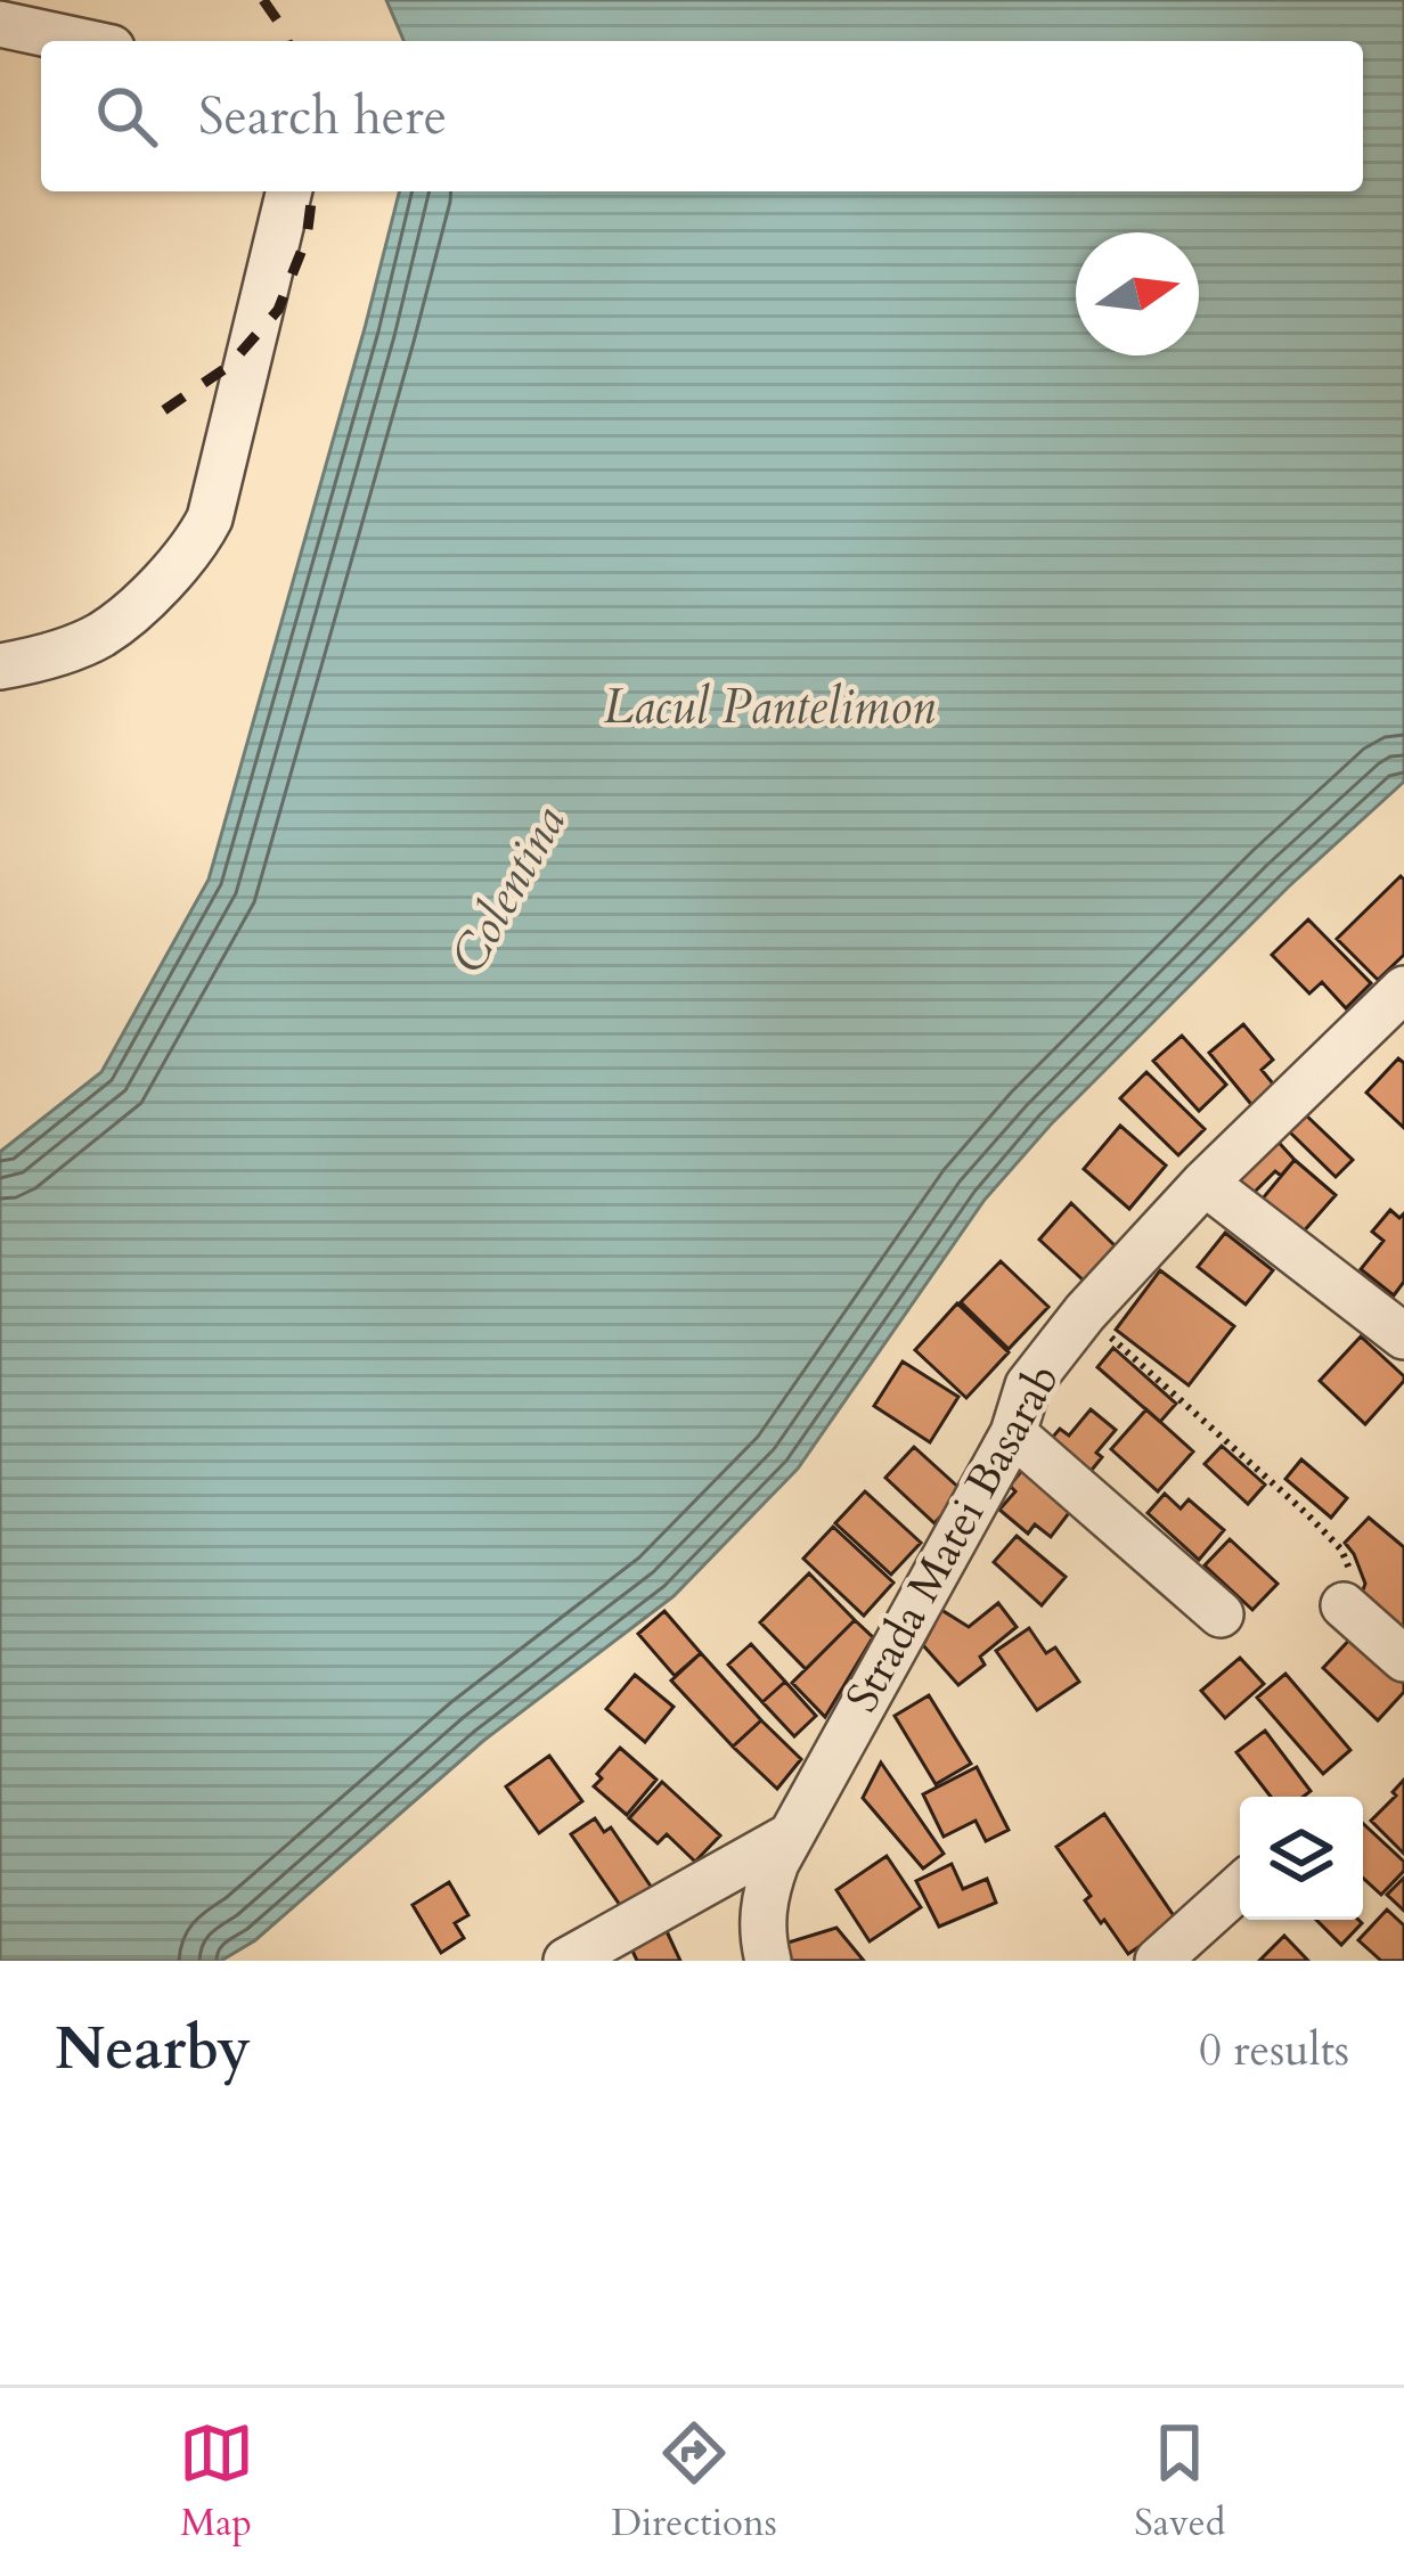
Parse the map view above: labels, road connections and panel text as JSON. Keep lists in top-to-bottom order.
{
  "streets": {
    "street": ["Strada Matei Basarab"]
  },
  "water": ["Lacul Pantelimon", "Colentina"],
  "north": "right",
  "page": {
    "search": "Search here",
    "heading": ["Nearby", "0 results"],
    "nav": ["Map", "Directions", "Saved"]
  }
}
